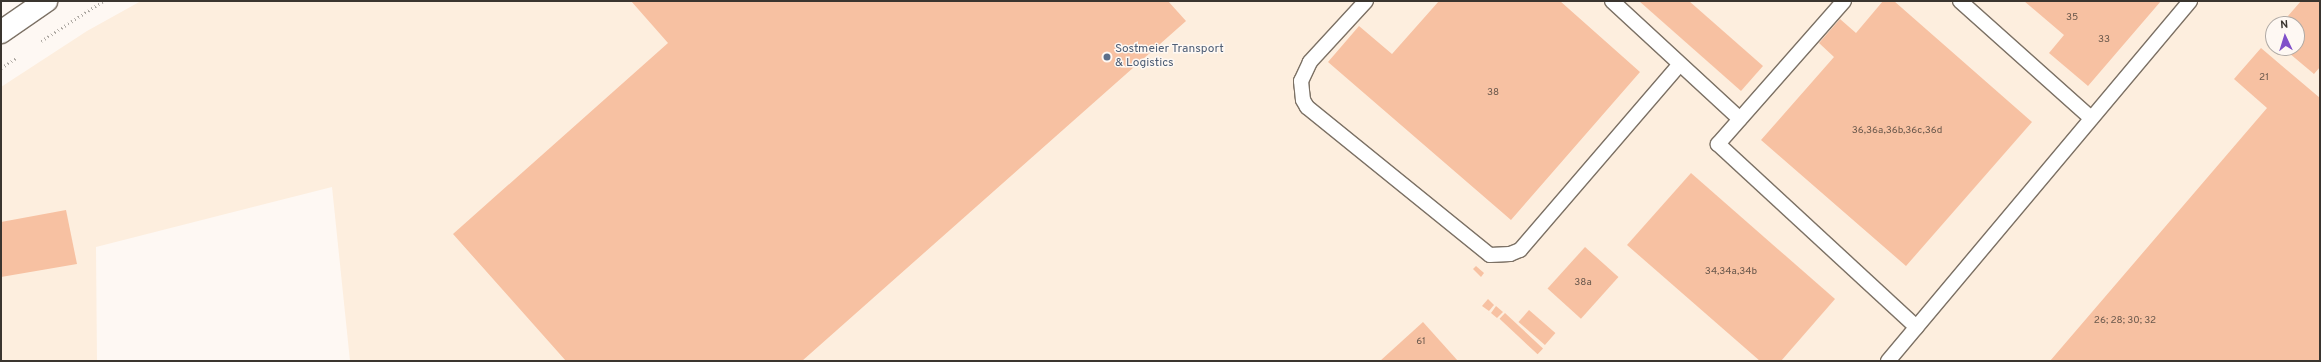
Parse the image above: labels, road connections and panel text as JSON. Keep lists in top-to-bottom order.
{
  "places": ["Sostmeier Transport & Logistics"],
  "house_numbers": [
    "35",
    "33",
    "21",
    "38",
    "36,36a,36b,36c,36d",
    "34,34a,34b",
    "38a",
    "26; 28; 30; 32",
    "61"
  ],
  "north": "top"
}
